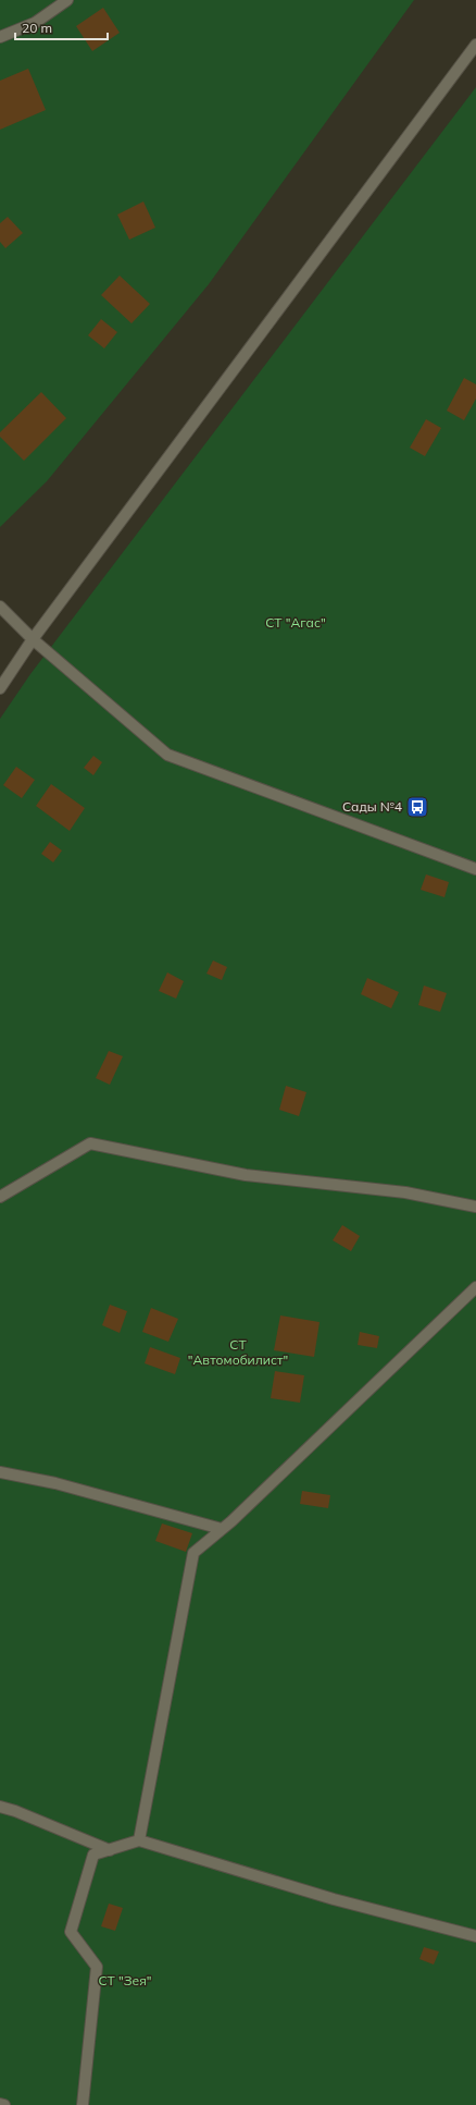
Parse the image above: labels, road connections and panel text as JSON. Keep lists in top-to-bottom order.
{
  "parks": ["СТ \"Агас\"", "СТ \"Автомобилист\"", "СТ \"Зея\""],
  "places": {
    "bus stop": ["Сады №4"]
  },
  "scale_bar": "20 m"
}
